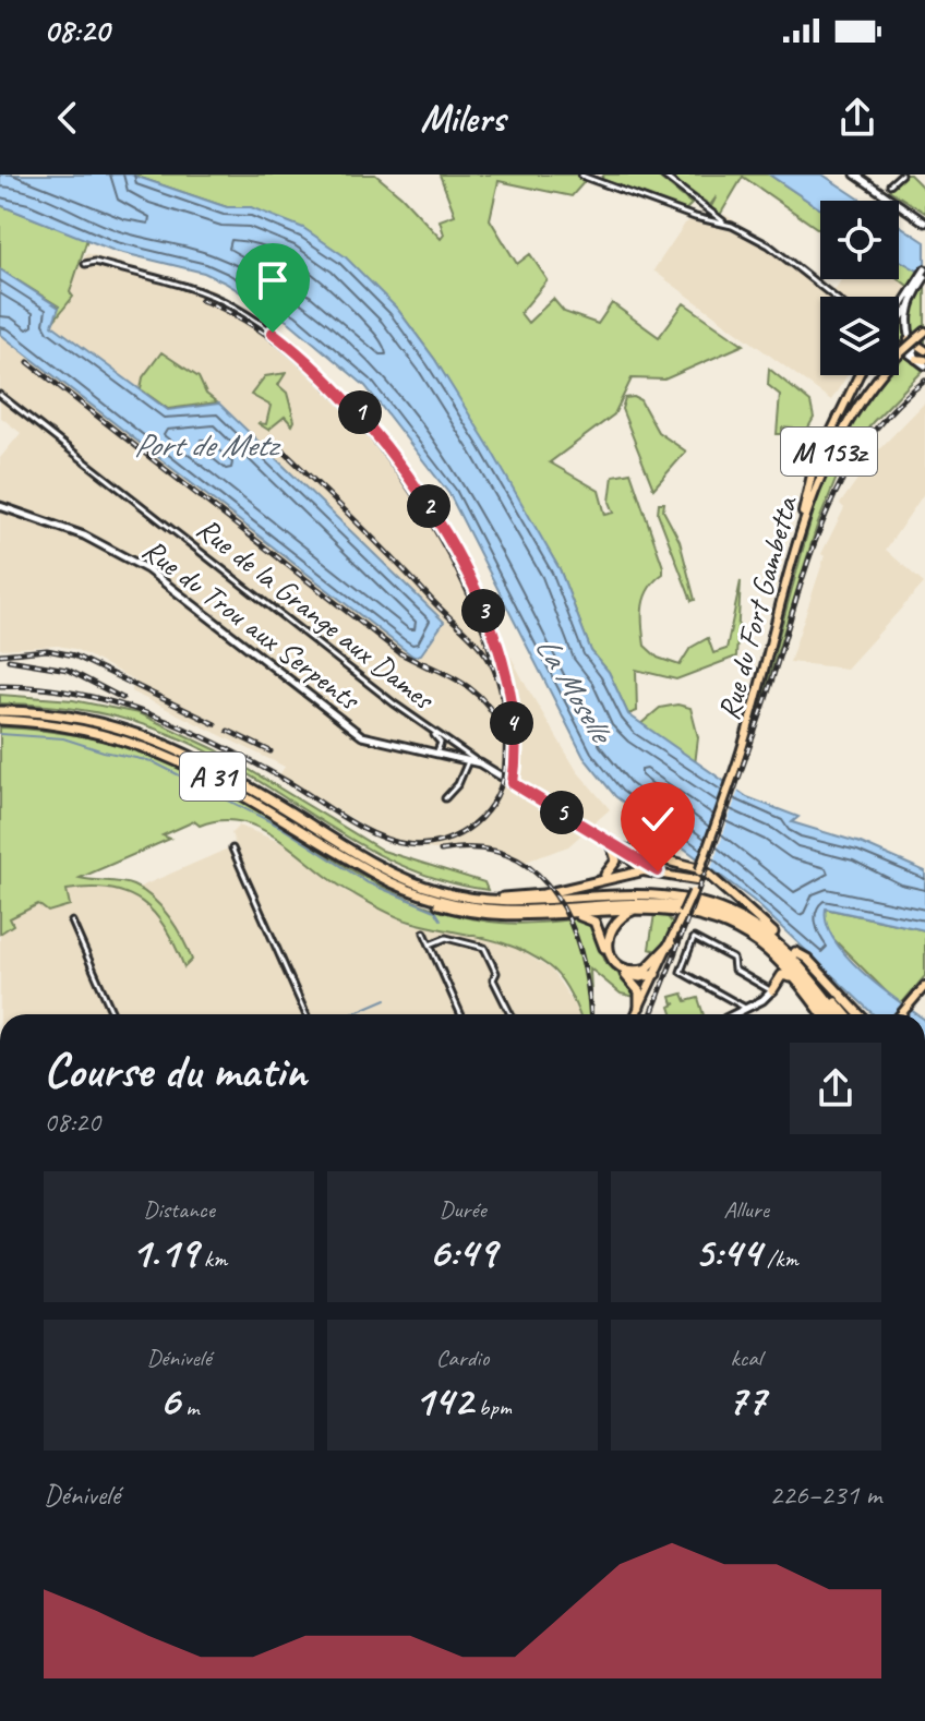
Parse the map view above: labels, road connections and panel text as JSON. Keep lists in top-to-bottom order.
{
  "streets": {
    "highway": ["A 31"],
    "main road": ["M 153z", "Rue du Fort Gambetta"],
    "street": ["Rue de la Grange aux Dames", "Rue du Trou aux Serpents"]
  },
  "crossings": [
    ["M 153z", "Rue du Fort Gambetta"],
    ["Rue de la Grange aux Dames", "Rue du Trou aux Serpents"]
  ],
  "water": ["Port de Metz", "La Moselle"],
  "page": {
    "status": "08:20",
    "header": "Milers",
    "pins": [
      "1",
      "2",
      "3",
      "4",
      "5"
    ],
    "heading": ["Course du matin", "08:20"],
    "stats": [
      ["Distance", "1.19 km"],
      ["Durée", "6:49"],
      ["Allure", "5:44 /km"],
      ["Dénivelé", "6 m"],
      ["Cardio", "142 bpm"],
      ["kcal", "77"]
    ],
    "chart": ["Dénivelé", "226–231 m"]
  }
}
